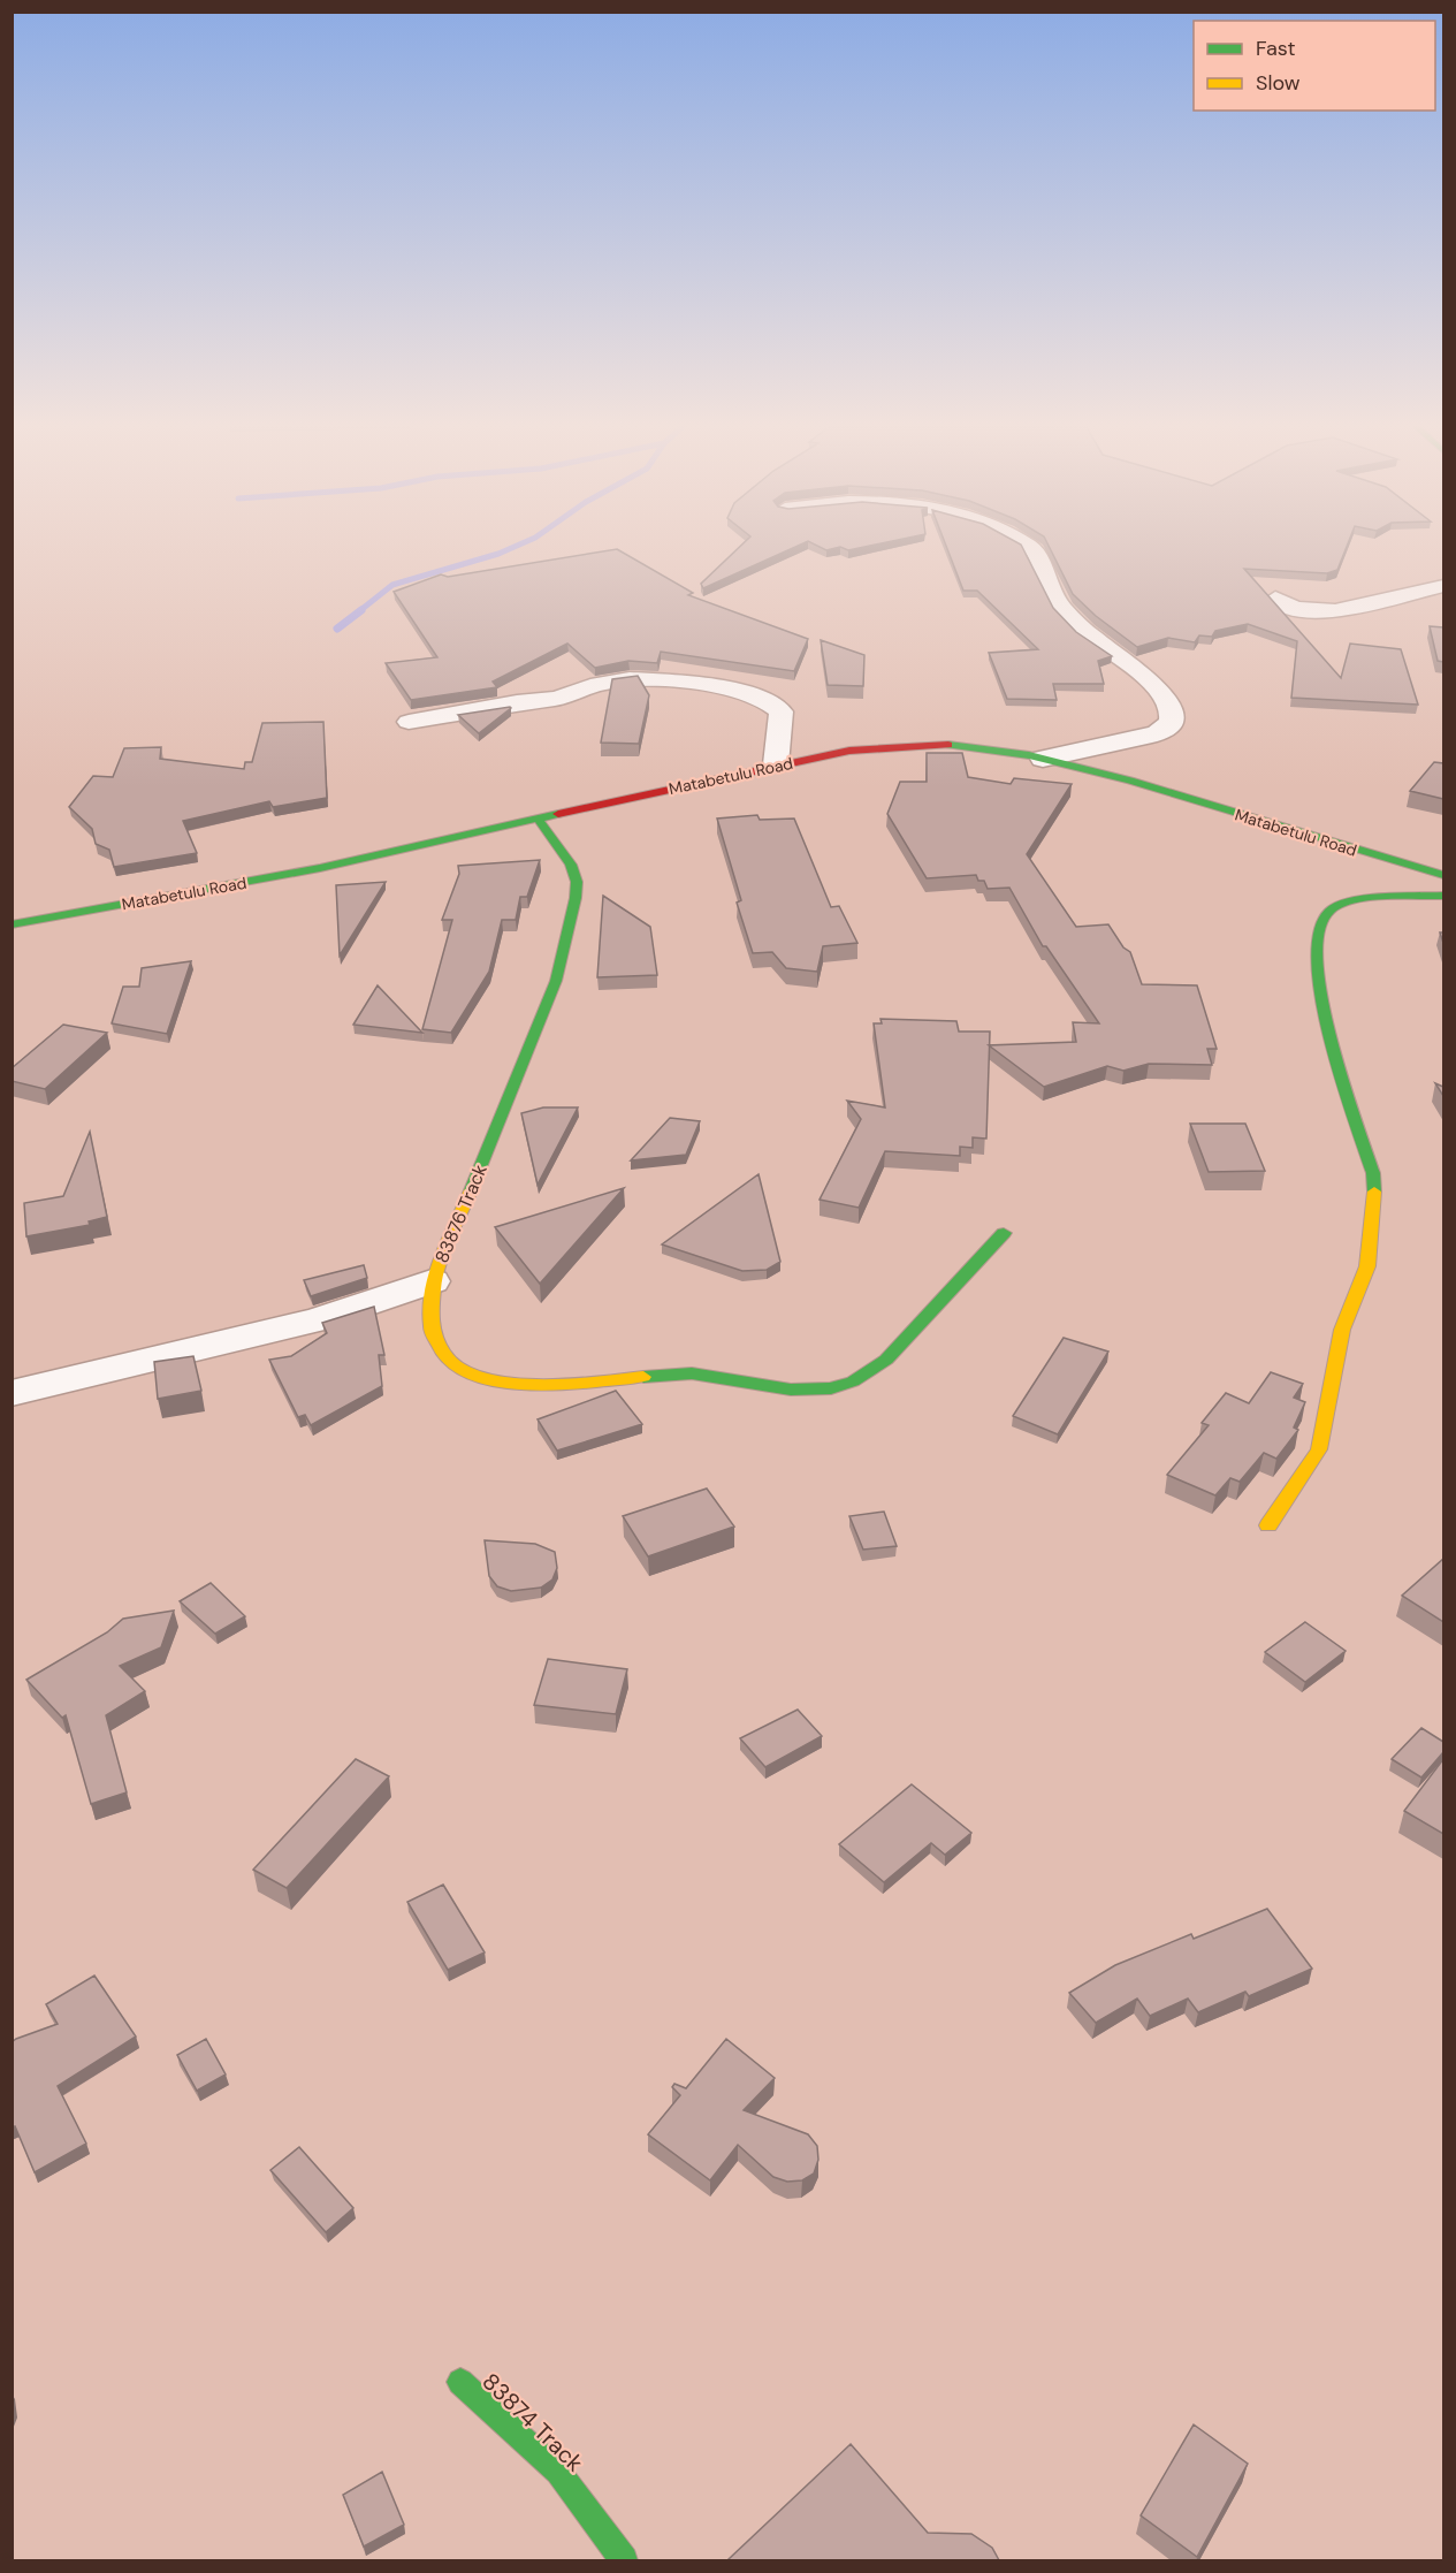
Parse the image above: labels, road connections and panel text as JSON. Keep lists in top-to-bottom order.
{
  "streets": {
    "street": ["Matabetulu Road", "83876 Track", "83874 Track"]
  },
  "crossings": [
    ["Matabetulu Road", "83876 Track"]
  ],
  "legend": ["Fast", "Slow"]
}
